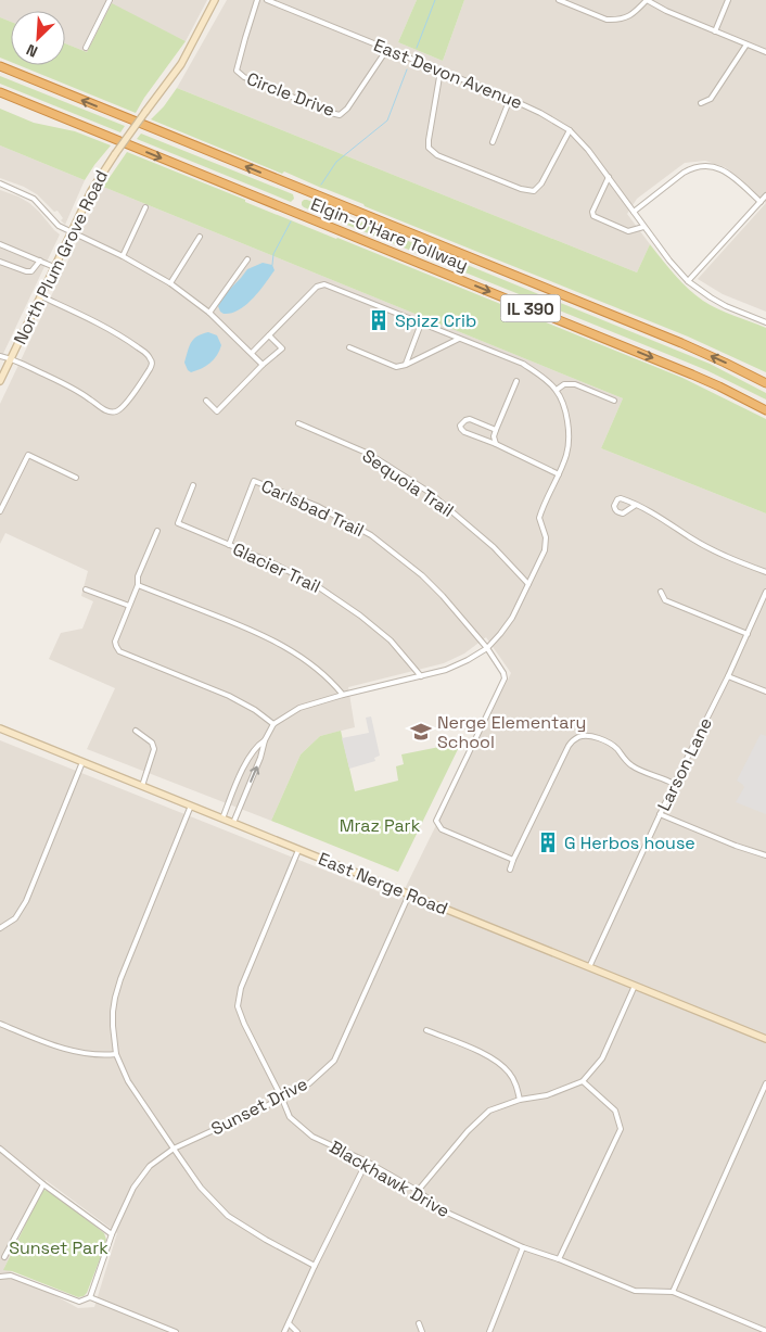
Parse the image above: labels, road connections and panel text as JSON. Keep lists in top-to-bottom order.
{
  "streets": {
    "highway": ["Elgin-O'Hare Tollway", "IL 390"],
    "main road": ["North Plum Grove Road", "East Nerge Road"],
    "street": [
      "East Devon Avenue",
      "Circle Drive",
      "Sequoia Trail",
      "Carlsbad Trail",
      "Glacier Trail",
      "Larson Lane",
      "Sunset Drive",
      "Blackhawk Drive"
    ]
  },
  "crossings": [
    ["East Devon Avenue", "Circle Drive"],
    ["Carlsbad Trail", "Glacier Trail"],
    ["Larson Lane", "East Nerge Road"],
    ["East Nerge Road", "Sunset Drive"],
    ["East Nerge Road", "Blackhawk Drive"],
    ["Sunset Drive", "Blackhawk Drive"]
  ],
  "parks": ["Mraz Park", "Sunset Park"],
  "places": {
    "building": ["Spizz Crib", "G Herbos house"],
    "school or university": ["Nerge Elementary School"]
  },
  "north": "bottom left"
}
